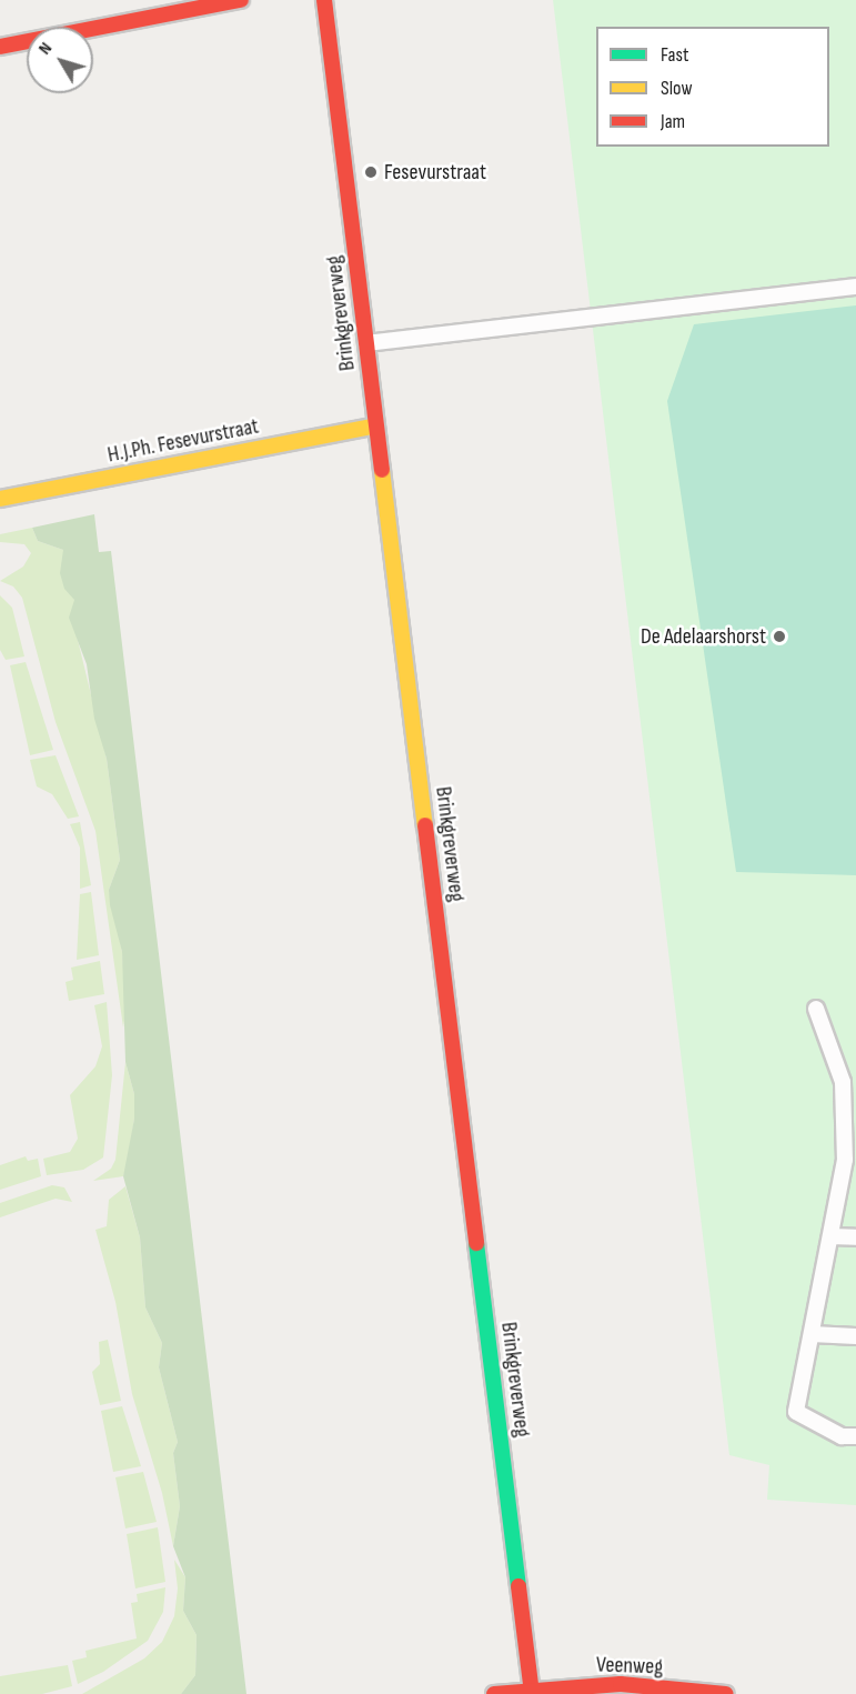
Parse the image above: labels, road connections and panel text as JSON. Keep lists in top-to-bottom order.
{
  "streets": {
    "street": ["Brinkgreverweg", "H.J.Ph. Fesevurstraat", "Veenweg"]
  },
  "crossings": [
    ["Brinkgreverweg", "H.J.Ph. Fesevurstraat"],
    ["Brinkgreverweg", "Veenweg"]
  ],
  "places": ["Fesevurstraat", "De Adelaarshorst"],
  "legend": ["Fast", "Slow", "Jam"],
  "north": "top left"
}
